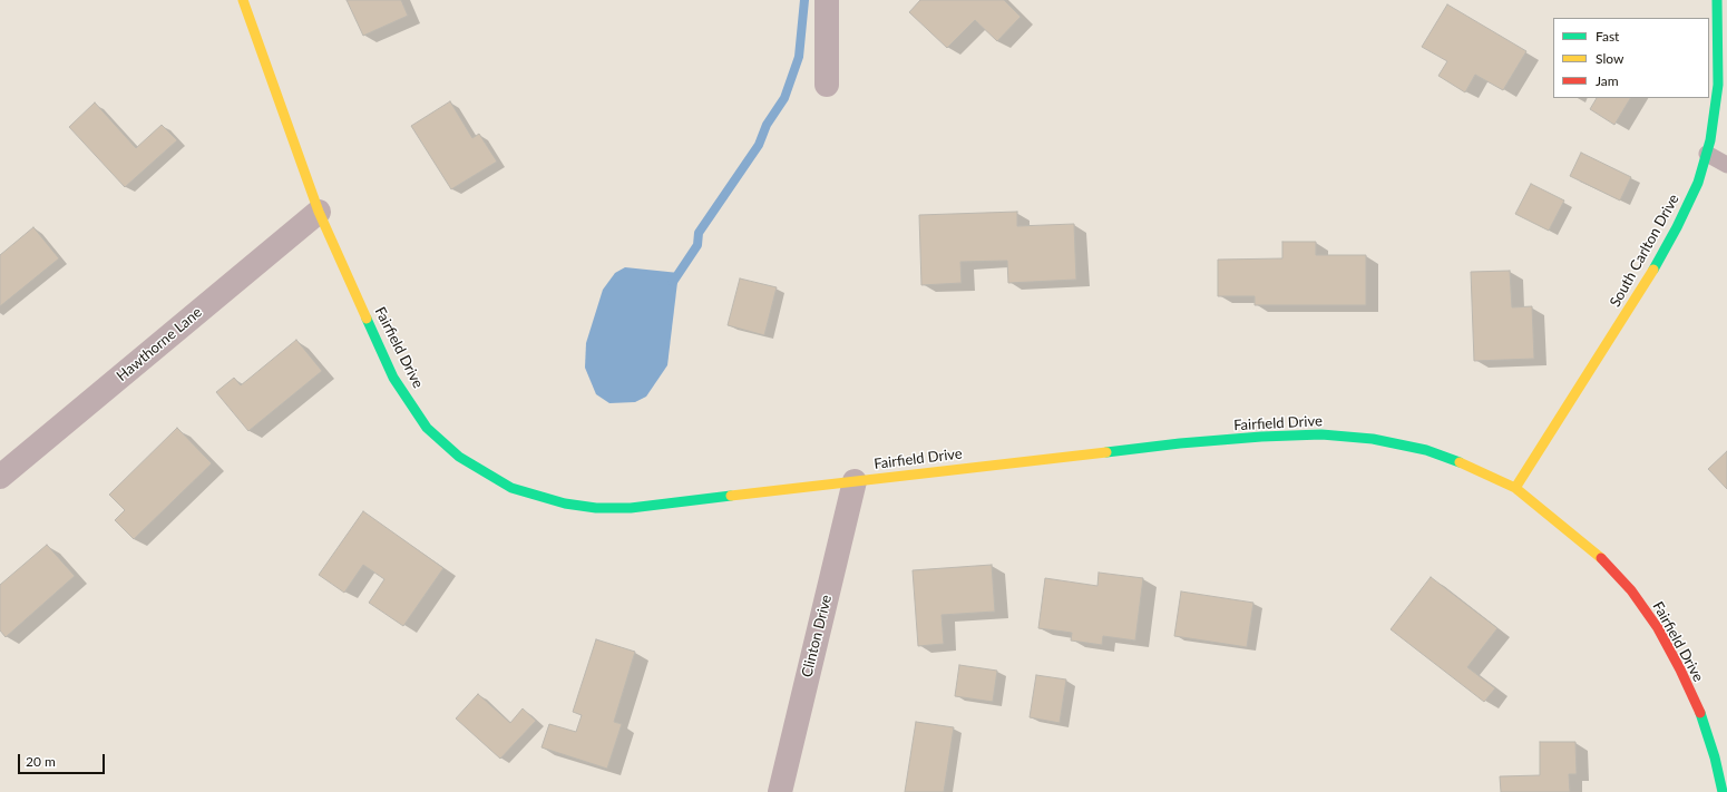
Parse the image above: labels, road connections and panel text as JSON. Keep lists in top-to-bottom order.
{
  "streets": {
    "street": [
      "South Carlton Drive",
      "Hawthorne Lane",
      "Fairfield Drive",
      "Clinton Drive"
    ]
  },
  "crossings": [
    ["South Carlton Drive", "Fairfield Drive"],
    ["Hawthorne Lane", "Fairfield Drive"],
    ["Fairfield Drive", "Clinton Drive"]
  ],
  "legend": ["Fast", "Slow", "Jam"],
  "scale_bar": "20 m"
}
